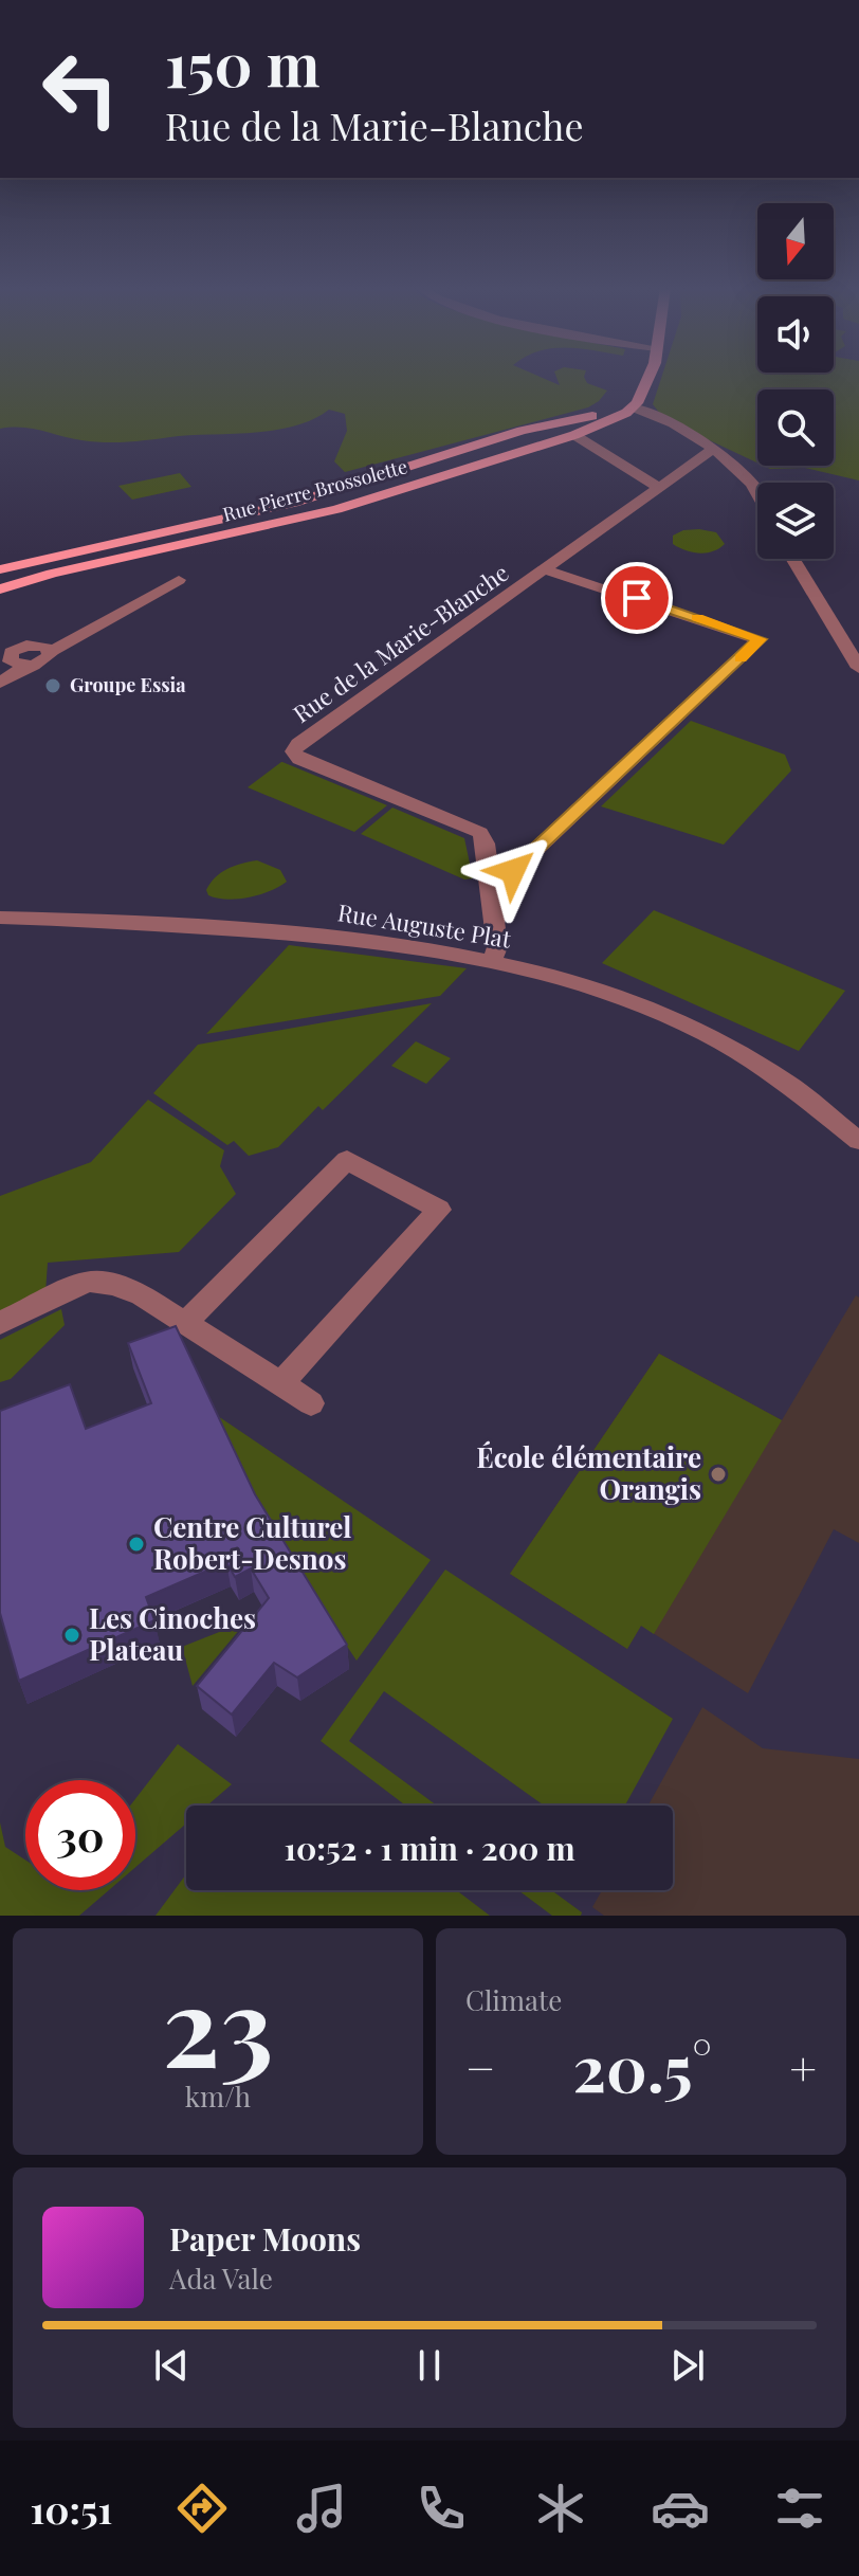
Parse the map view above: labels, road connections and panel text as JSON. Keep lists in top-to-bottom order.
{
  "streets": {
    "main road": ["Rue Pierre Brossolette"],
    "street": ["Rue de la Marie-Blanche", "Rue Auguste Plat"]
  },
  "crossings": [
    ["Rue de la Marie-Blanche", "Rue Auguste Plat"]
  ],
  "places": [
    "Groupe Essia",
    "École élémentaire Orangis",
    "Centre Culturel Robert-Desnos",
    "Les Cinoches Plateau"
  ],
  "north": "bottom",
  "page": {
    "turn": ["150 m", "Rue de la Marie-Blanche"],
    "limit": "30",
    "trip": "10:52 · 1 min · 200 m",
    "tile": [
      ["23", "km/h"],
      "Climate"
    ],
    "heat": ["−", "20.5°", "+"],
    "song": ["Paper Moons", "Ada Vale"],
    "tabs": "10:51"
  }
}
